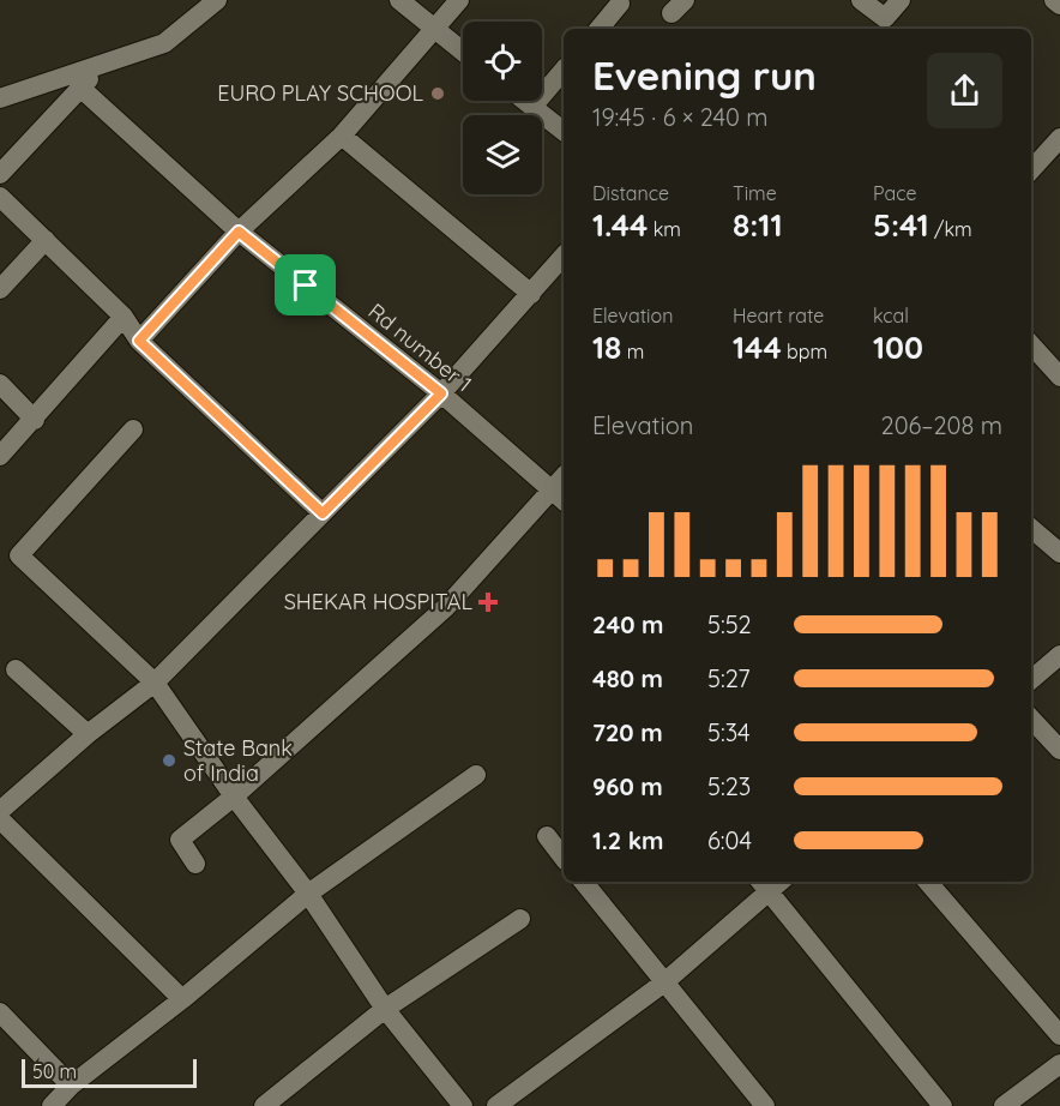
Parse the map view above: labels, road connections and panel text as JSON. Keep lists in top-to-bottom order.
{
  "streets": {
    "street": ["Rd number 1"]
  },
  "places": {
    "other": ["EURO PLAY SCHOOL", "State Bank of India"],
    "health": ["SHEKAR HOSPITAL"]
  },
  "scale_bar": "50 m",
  "page": {
    "heading": ["Evening run", "19:45 · 6 × 240 m"],
    "stats": [
      ["Distance", "1.44 km"],
      ["Time", "8:11"],
      ["Pace", "5:41 /km"],
      ["Elevation", "18 m"],
      ["Heart rate", "144 bpm"],
      ["kcal", "100"]
    ],
    "chart": ["Elevation", "206–208 m"],
    "list": [
      {
        "name": "240 m",
        "note": "5:52"
      },
      {
        "name": "480 m",
        "note": "5:27"
      },
      {
        "name": "720 m",
        "note": "5:34"
      },
      {
        "name": "960 m",
        "note": "5:23"
      },
      {
        "name": "1.2 km",
        "note": "6:04"
      }
    ],
    "scale": "50 m"
  }
}
